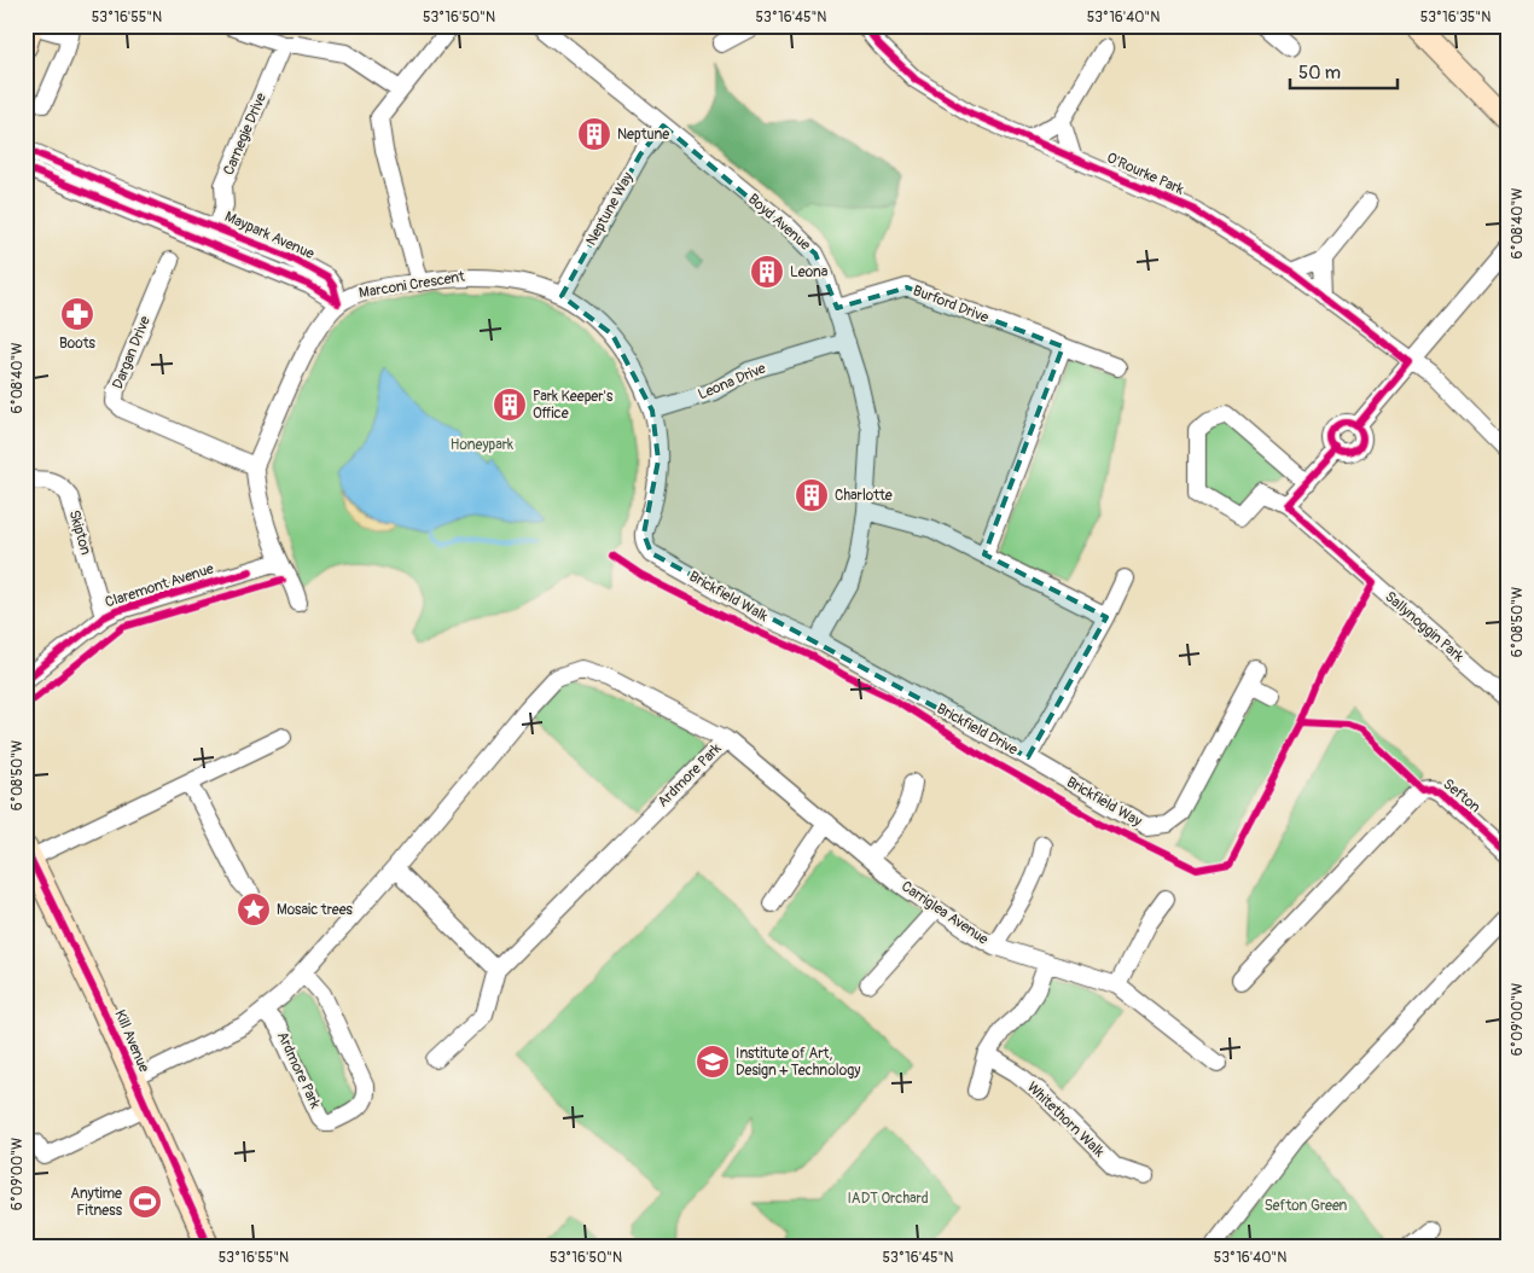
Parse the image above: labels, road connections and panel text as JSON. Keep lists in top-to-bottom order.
{
  "streets": {
    "main road": ["Kill Avenue"],
    "street": [
      "Carnegie Drive",
      "O'Rourke Park",
      "Neptune Way",
      "Boyd Avenue",
      "Maypark Avenue",
      "Marconi Crescent",
      "Burford Drive",
      "Dargan Drive",
      "Leona Drive",
      "Skipton",
      "Claremont Avenue",
      "Brickfield Walk",
      "Sallynoggin Park",
      "Brickfield Drive",
      "Ardmore Park",
      "Sefton",
      "Brickfield Way",
      "Carriglea Avenue",
      "Whitethorn Walk"
    ]
  },
  "crossings": [
    ["Carnegie Drive", "Maypark Avenue"],
    ["Neptune Way", "Boyd Avenue"],
    ["Neptune Way", "Marconi Crescent"],
    ["Boyd Avenue", "Burford Drive"],
    ["Boyd Avenue", "Leona Drive"],
    ["Boyd Avenue", "Brickfield Walk"],
    ["Boyd Avenue", "Brickfield Drive"],
    ["Maypark Avenue", "Marconi Crescent"],
    ["Marconi Crescent", "Dargan Drive"],
    ["Marconi Crescent", "Leona Drive"],
    ["Marconi Crescent", "Brickfield Walk"],
    ["Skipton", "Claremont Avenue"],
    ["Brickfield Walk", "Brickfield Drive"],
    ["Brickfield Drive", "Brickfield Way"],
    ["Ardmore Park", "Carriglea Avenue"],
    ["Ardmore Park", "Kill Avenue"]
  ],
  "parks": ["Honeypark", "IADT Orchard", "Sefton Green"],
  "places": {
    "building": [
      "Neptune",
      "Leona",
      "Park Keeper's Office",
      "Charlotte"
    ],
    "pharmacy": ["Boots"],
    "place": ["Mosaic trees"],
    "school or university": ["Institute of Art, Design + Technology"],
    "sports": ["Anytime Fitness"]
  },
  "scale_bar": "50 m",
  "coordinates": [
    "53°16'55\"N",
    "53°16'50\"N",
    "53°16'45\"N",
    "53°16'40\"N",
    "53°16'35\"N",
    "6°08'40\"W",
    "6°08'50\"W",
    "6°09'00\"W"
  ]
}
